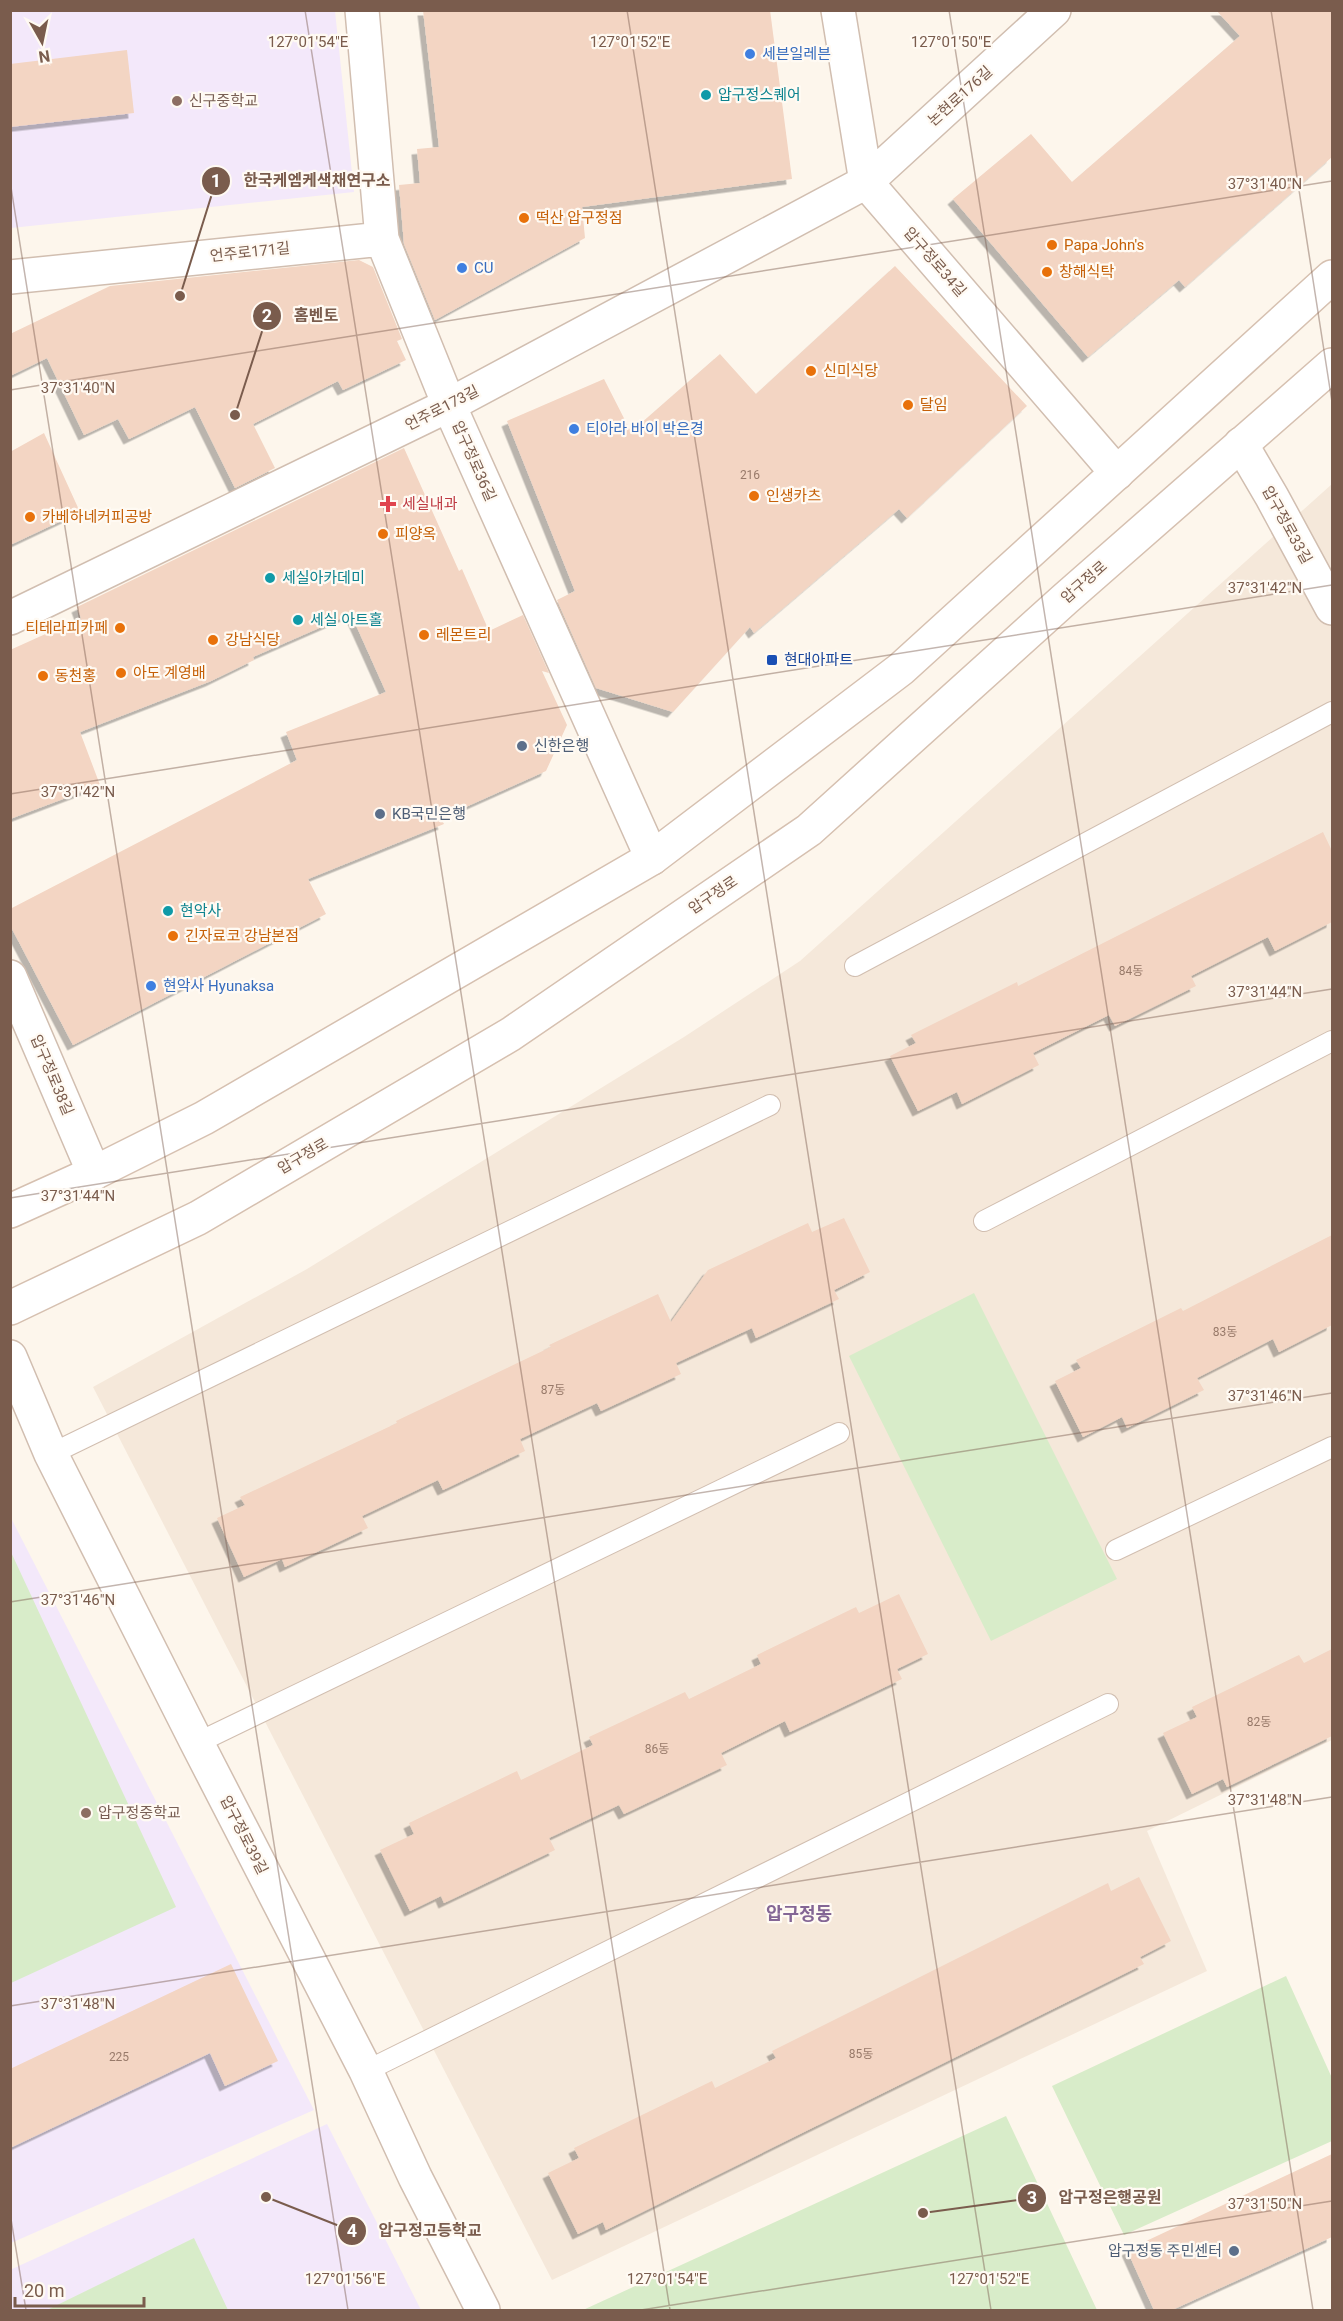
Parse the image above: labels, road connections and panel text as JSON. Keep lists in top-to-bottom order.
{
  "streets": {
    "street": [
      "논현로176길",
      "언주로171길",
      "압구정로34길",
      "언주로173길",
      "압구정로36길",
      "압구정로33길",
      "압구정로",
      "압구정로38길",
      "압구정로39길"
    ]
  },
  "crossings": [
    ["논현로176길", "압구정로34길"],
    ["논현로176길", "언주로173길"],
    ["언주로171길", "압구정로36길"],
    ["압구정로34길", "언주로173길"],
    ["언주로173길", "압구정로36길"],
    ["압구정로33길", "압구정로"]
  ],
  "districts": ["압구정동"],
  "places": {
    "other": [
      "세븐일레븐",
      "압구정스퀘어",
      "신구중학교",
      "떡산 압구정점",
      "Papa John's",
      "CU",
      "창해식탁",
      "한국케엠케색채연구소",
      "신미식당",
      "달임",
      "홈벤토",
      "티아라 바이 박은경",
      "인생카츠",
      "카베하네커피공방",
      "피양옥",
      "세실아카데미",
      "세실 아트홀",
      "티테라피카페",
      "레몬트리",
      "강남식당",
      "아도 계영배",
      "동천홍",
      "신한은행",
      "KB국민은행",
      "현악사",
      "긴자료코 강남본점",
      "현악사 Hyunaksa",
      "압구정중학교",
      "압구정고등학교",
      "압구정은행공원",
      "압구정동 주민센터"
    ],
    "health": ["세실내과"],
    "transit": ["현대아파트"]
  },
  "house_numbers": [
    "216",
    "84동",
    "83동",
    "87동",
    "82동",
    "86동",
    "85동",
    "225"
  ],
  "scale_bar": "20 m",
  "north": "bottom",
  "coordinates": [
    "127°01'54\"E",
    "127°01'52\"E",
    "127°01'50\"E",
    "37°31'40\"N",
    "37°31'42\"N",
    "37°31'44\"N",
    "37°31'46\"N",
    "37°31'48\"N",
    "37°31'50\"N",
    "127°01'56\"E"
  ]
}
